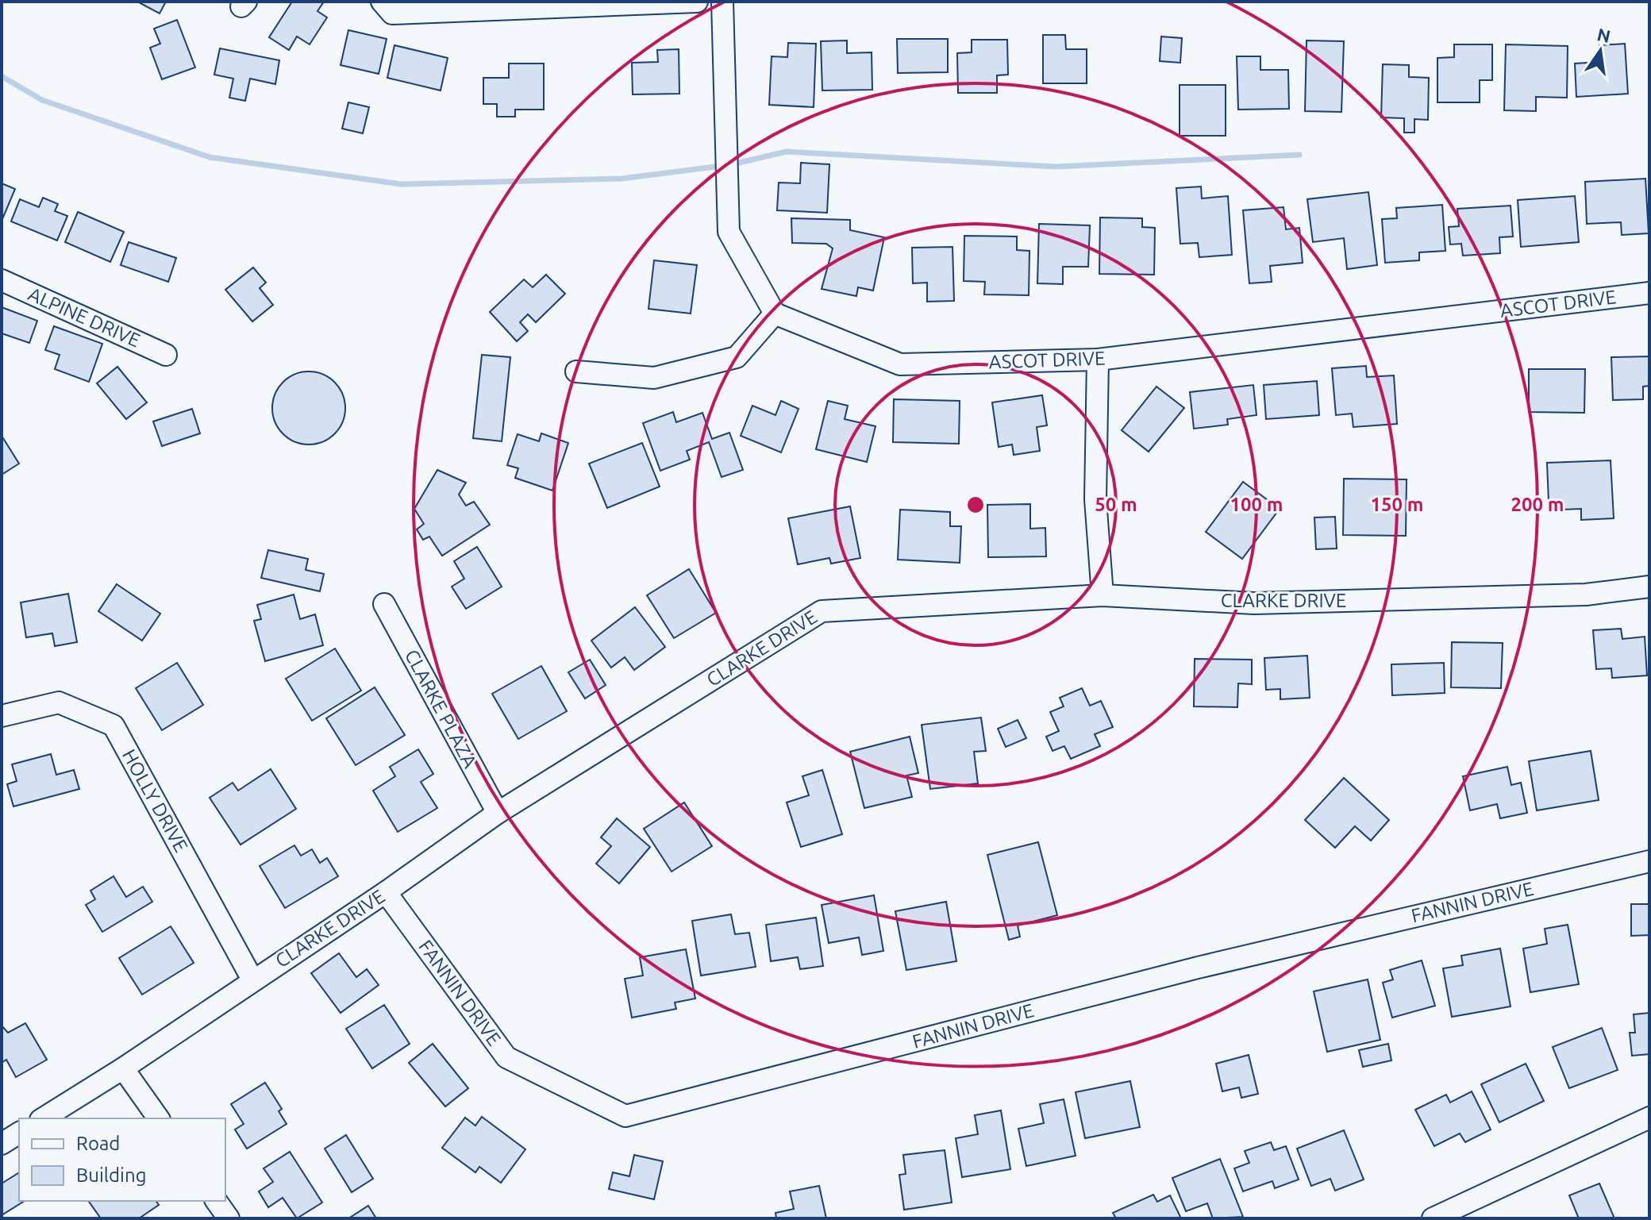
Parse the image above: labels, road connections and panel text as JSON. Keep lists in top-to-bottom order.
{
  "streets": {
    "street": [
      "ASCOT DRIVE",
      "ALPINE DRIVE",
      "CLARKE DRIVE",
      "CLARKE PLAZA",
      "HOLLY DRIVE",
      "FANNIN DRIVE"
    ]
  },
  "crossings": [
    ["CLARKE DRIVE", "CLARKE PLAZA"],
    ["CLARKE DRIVE", "HOLLY DRIVE"],
    ["CLARKE DRIVE", "FANNIN DRIVE"]
  ],
  "legend": ["Road", "Building"],
  "north": "top",
  "rings": [
    "50 m",
    "100 m",
    "150 m",
    "200 m"
  ]
}
